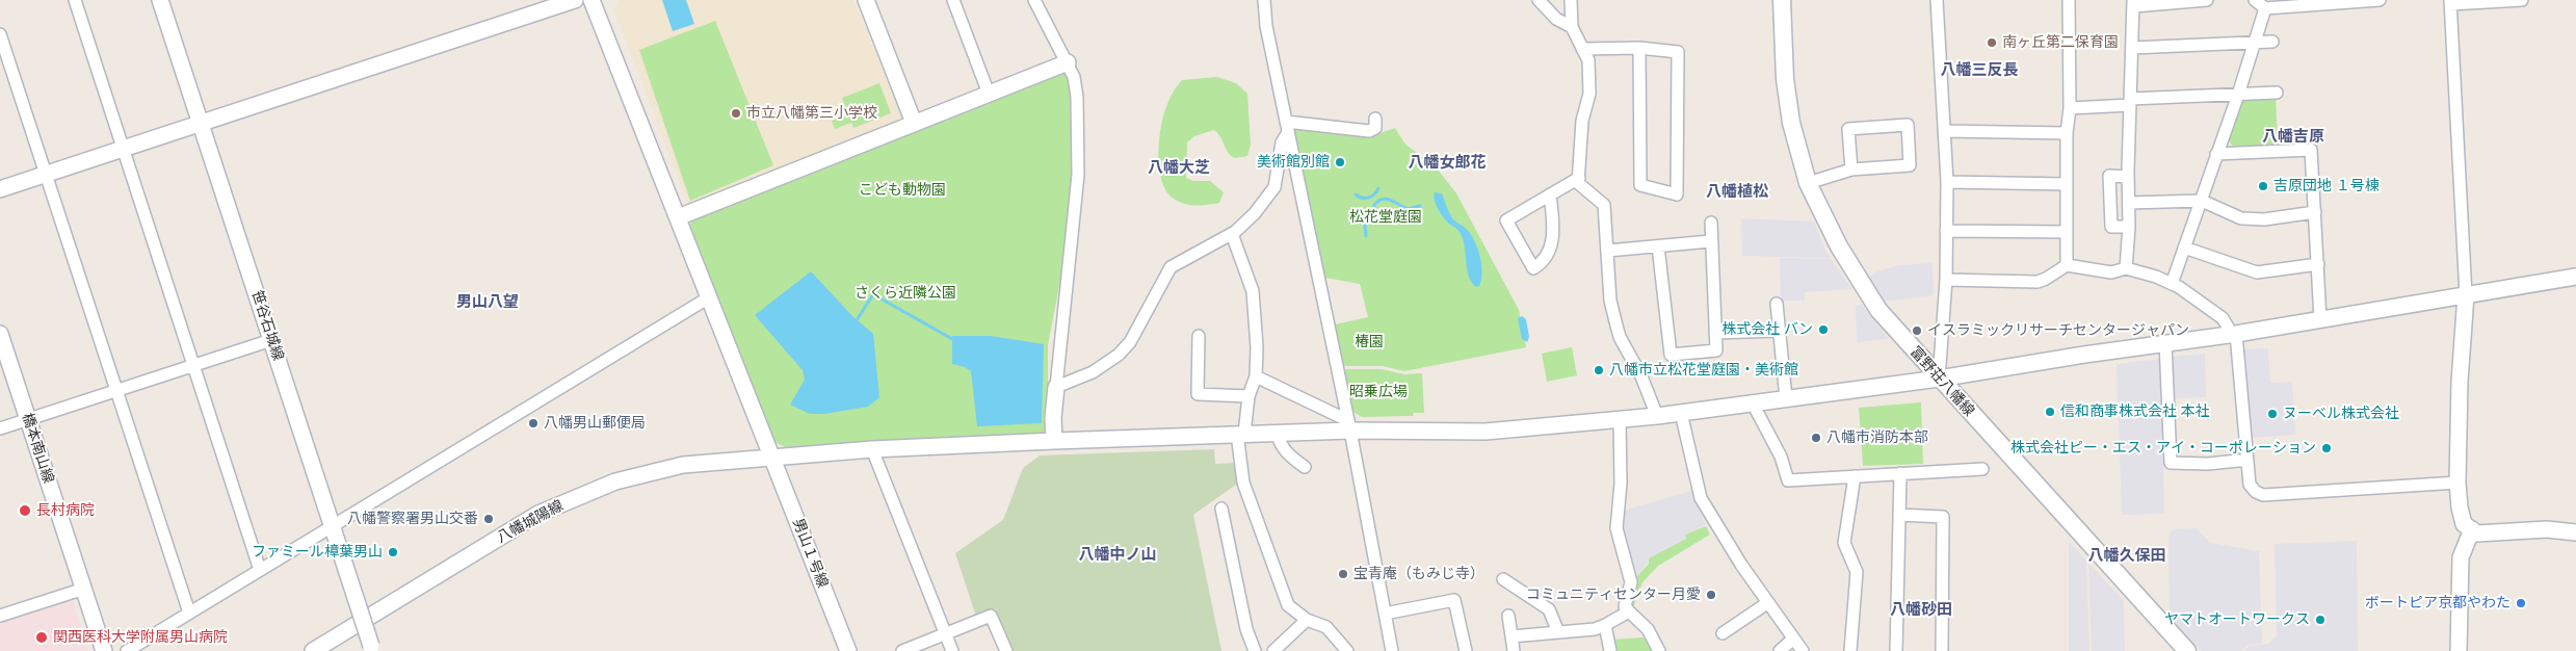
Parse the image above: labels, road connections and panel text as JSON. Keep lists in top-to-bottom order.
{
  "streets": {
    "main road": ["富野荘八幡線"],
    "street": [
      "笹谷石城線",
      "橋本南山線",
      "八幡城陽線",
      "男山１号線"
    ]
  },
  "crossings": [
    ["富野荘八幡線", "八幡城陽線"],
    ["八幡城陽線", "男山１号線"]
  ],
  "districts": [
    "八幡三反長",
    "八幡吉原",
    "八幡女郎花",
    "八幡大芝",
    "八幡植松",
    "男山八望",
    "八幡中ノ山",
    "八幡久保田",
    "八幡砂田"
  ],
  "parks": [
    "こども動物園",
    "松花堂庭園",
    "さくら近隣公園",
    "椿園",
    "昭乗広場"
  ],
  "places": [
    "南ヶ丘第二保育園",
    "市立八幡第三小学校",
    "美術館別館",
    "吉原団地 １号棟",
    "株式会社 バン",
    "イスラミックリサーチセンタージャパン",
    "八幡市立松花堂庭園・美術館",
    "信和商事株式会社 本社",
    "ヌーベル株式会社",
    "八幡男山郵便局",
    "八幡市消防本部",
    "株式会社ピー・エス・アイ・コーポレーション",
    "長村病院",
    "八幡警察署男山交番",
    "ファミール樟葉男山",
    "宝青庵（もみじ寺）",
    "コミュニティセンター月愛",
    "ボートピア京都やわた",
    "ヤマトオートワークス",
    "関西医科大学附属男山病院"
  ]
}
